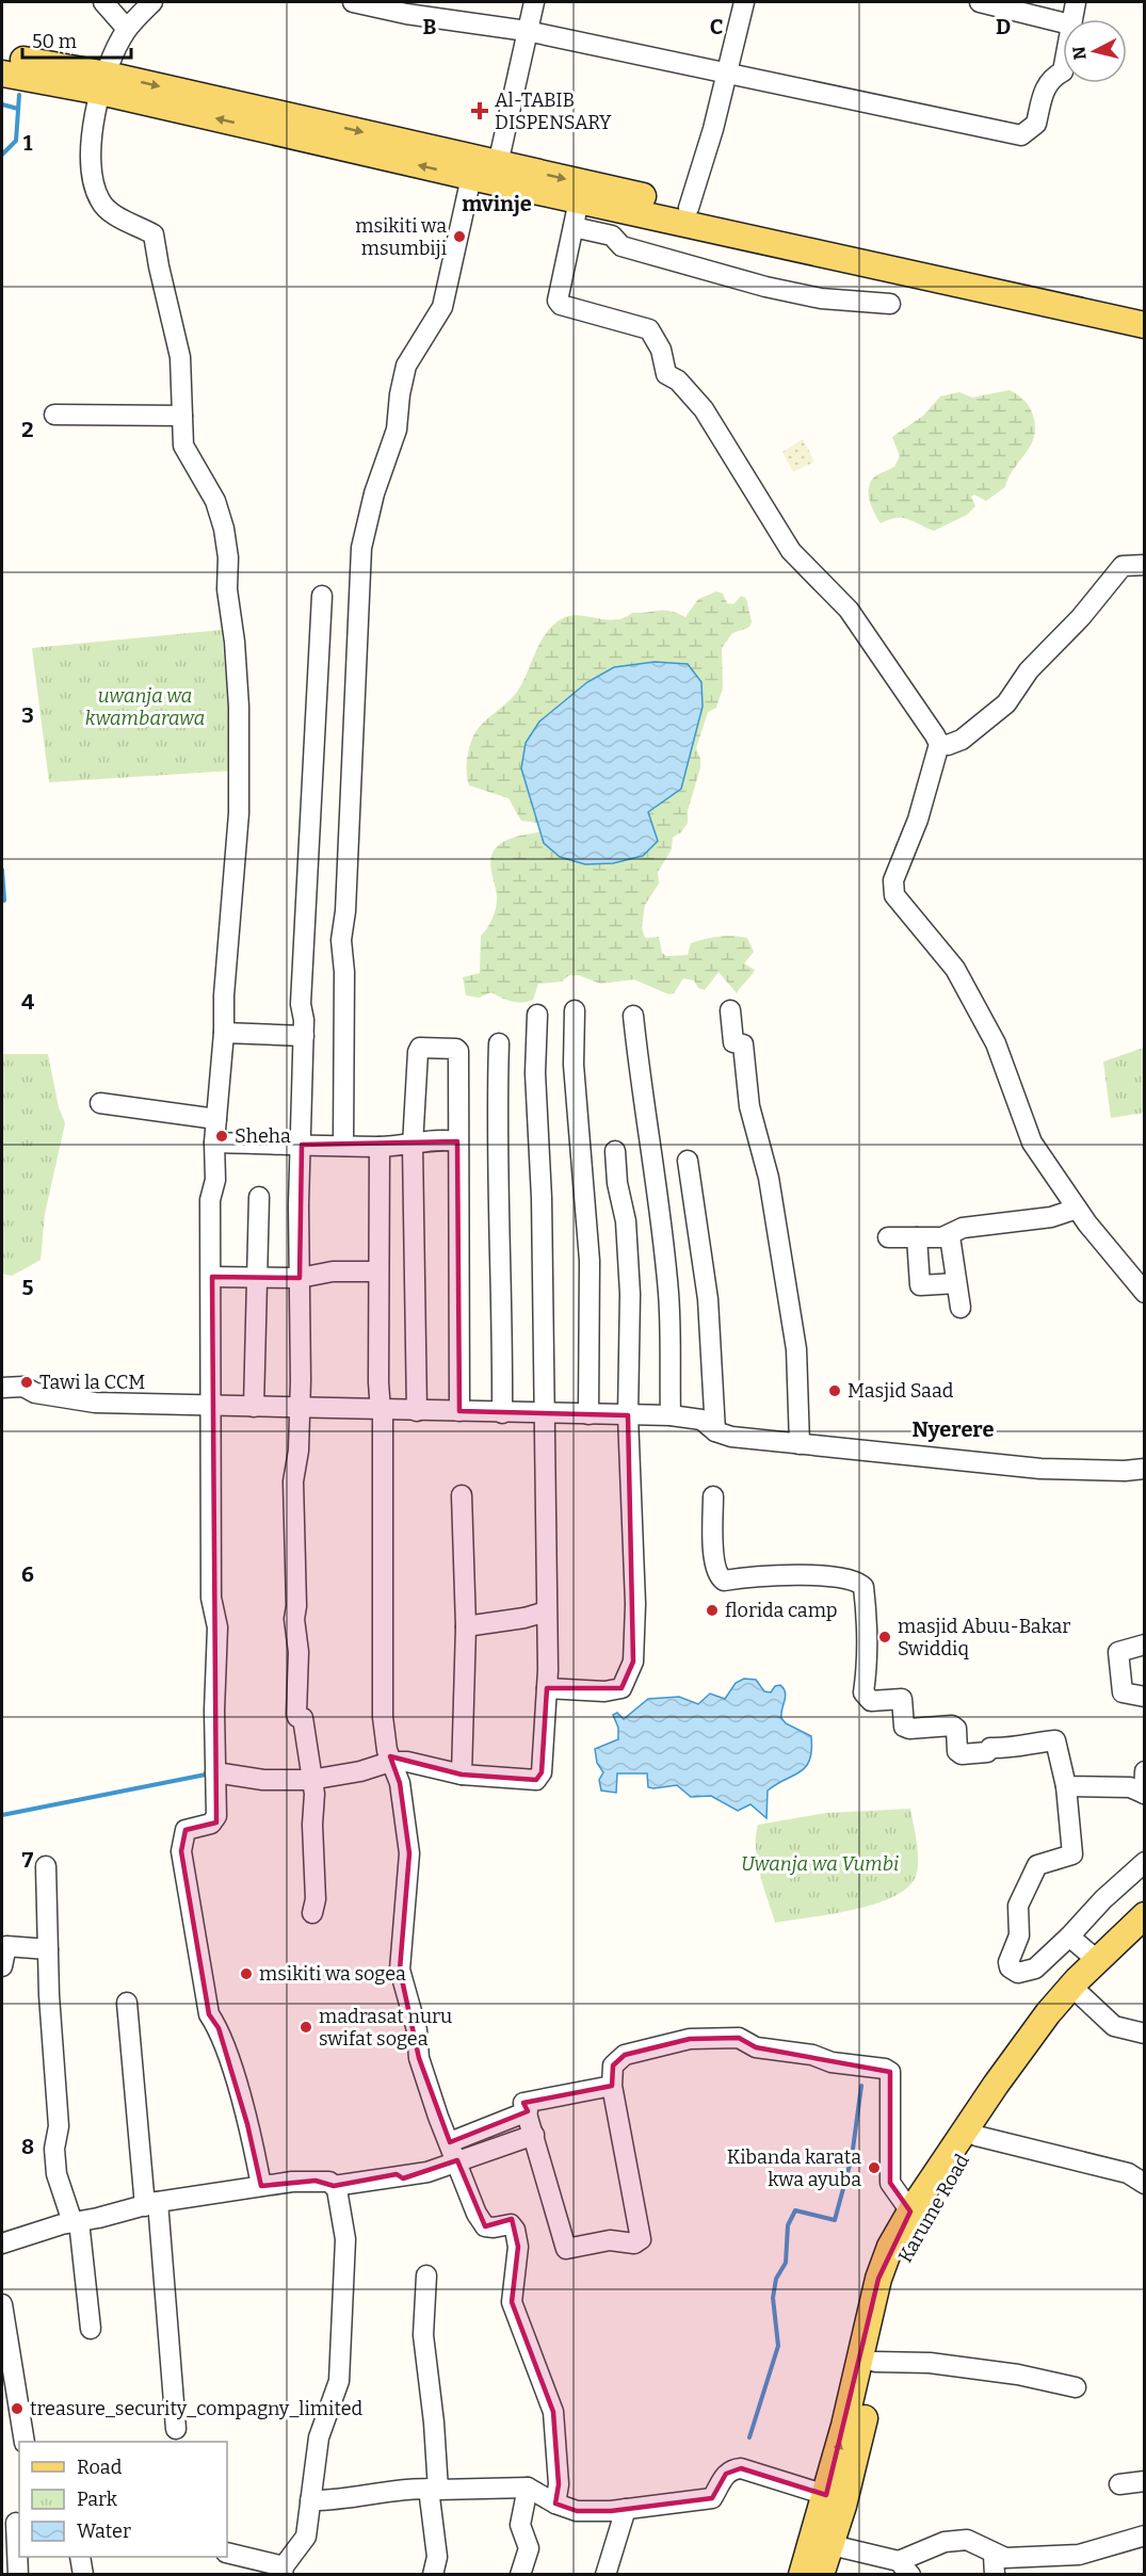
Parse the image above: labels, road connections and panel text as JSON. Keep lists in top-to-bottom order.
{
  "streets": {
    "main road": ["Karume Road"]
  },
  "districts": ["mvinje", "Nyerere"],
  "parks": ["uwanja wa kwambarawa", "Uwanja wa Vumbi"],
  "places": {
    "health": ["Al-TABIB DISPENSARY"],
    "other": [
      "msikiti wa msumbiji",
      "Sheha",
      "Tawi la CCM",
      "Masjid Saad",
      "florida camp",
      "masjid Abuu-Bakar Swiddiq",
      "msikiti wa sogea",
      "madrasat nuru swifat sogea",
      "Kibanda karata kwa ayuba",
      "treasure_security_compagny_limited"
    ]
  },
  "legend": ["Road", "Park", "Water"],
  "scale_bar": "50 m",
  "north": "left",
  "grid": {
    "columns": ["B", "C", "D"],
    "rows": [
      "1",
      "2",
      "3",
      "4",
      "5",
      "6",
      "7",
      "8"
    ]
  }
}
